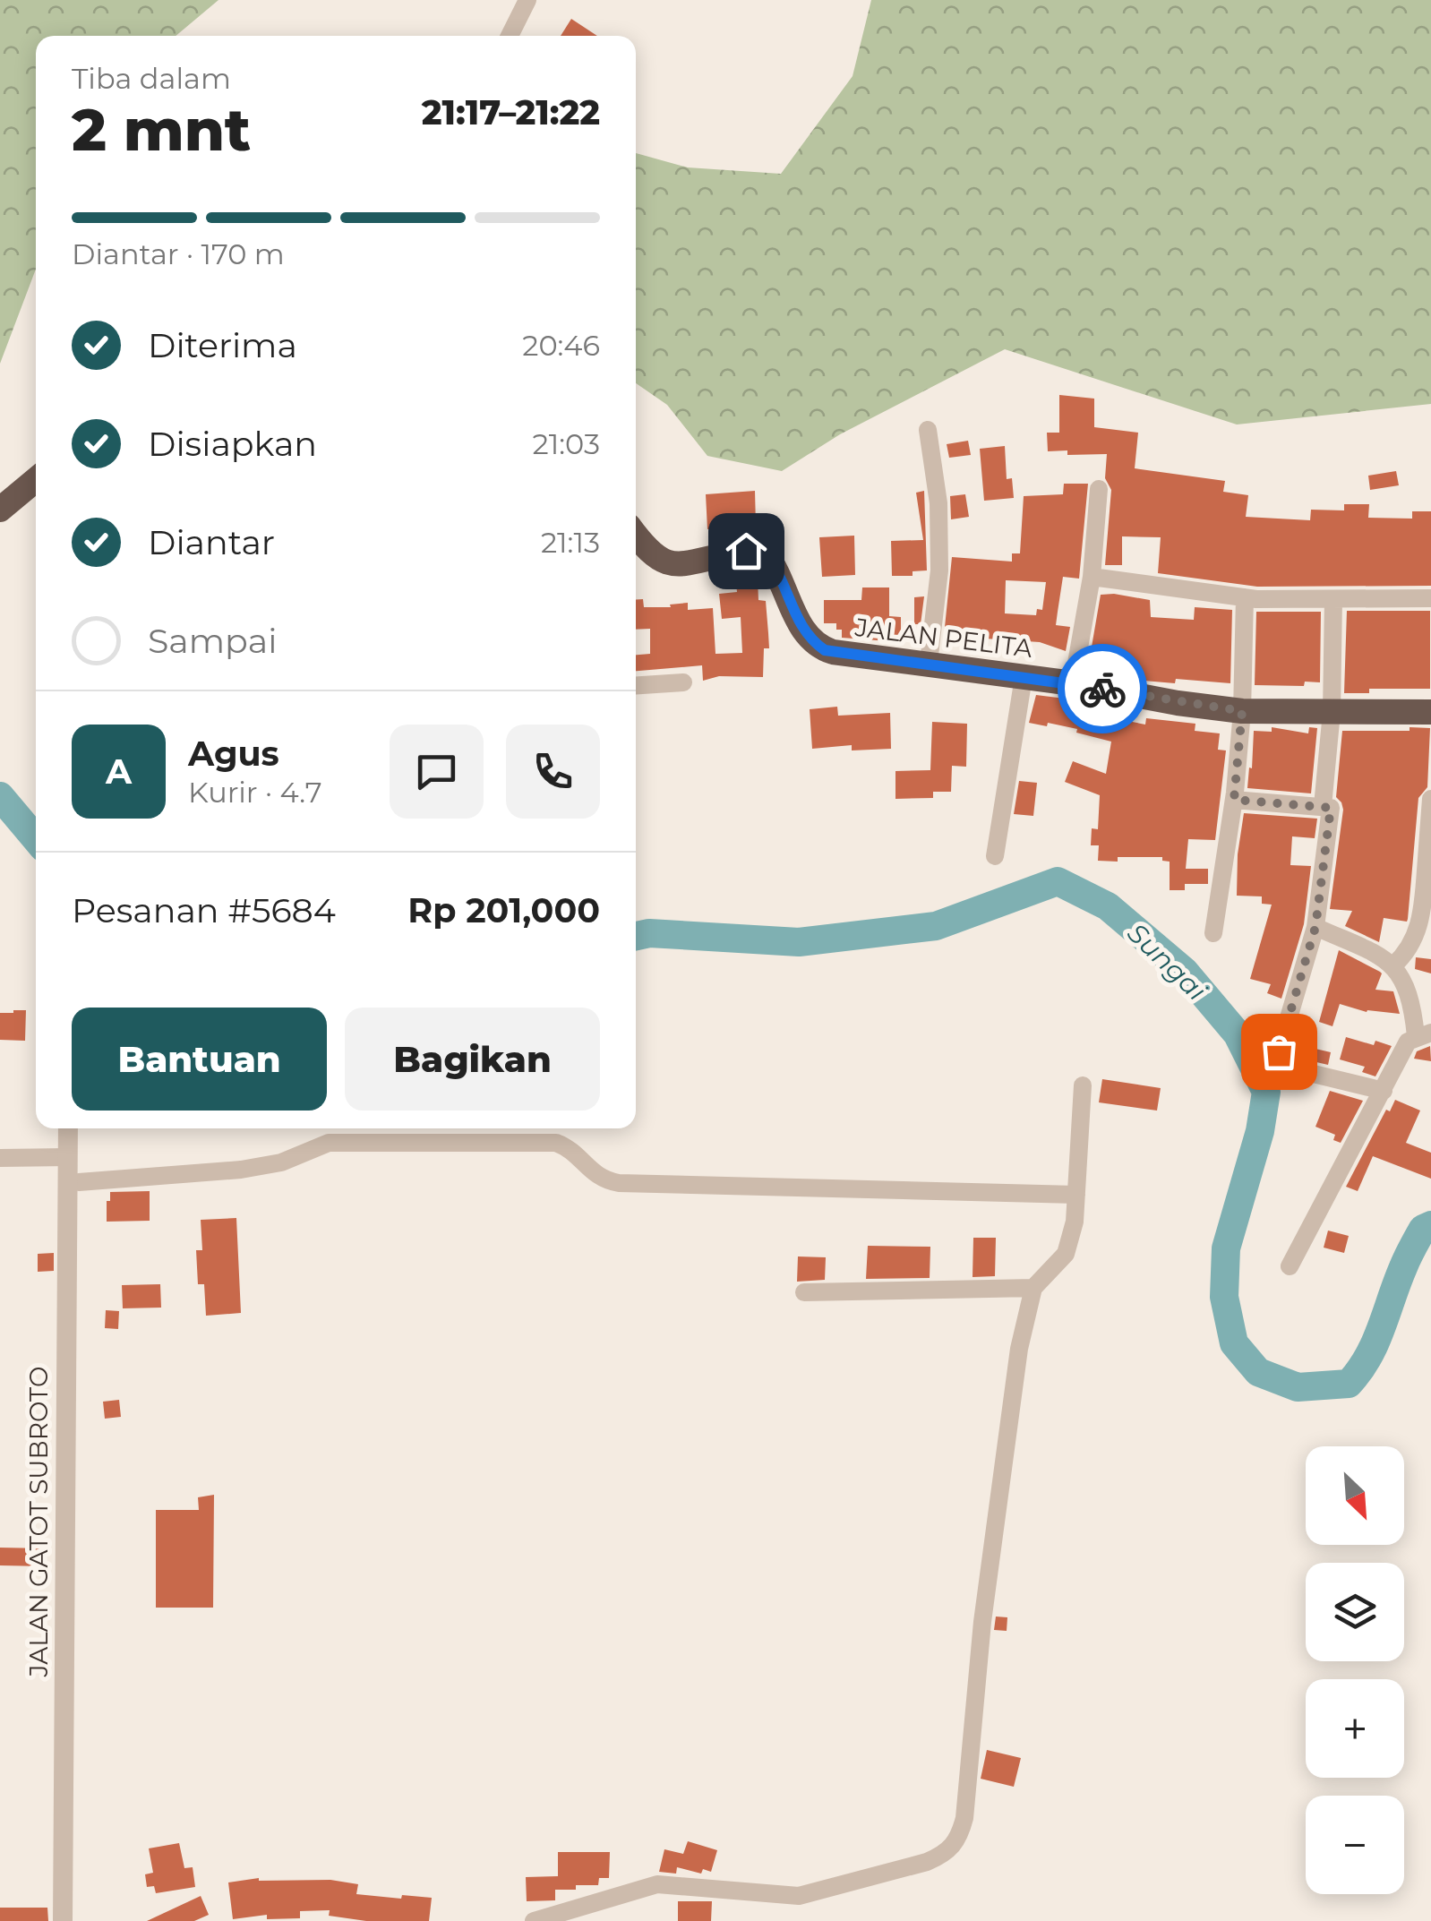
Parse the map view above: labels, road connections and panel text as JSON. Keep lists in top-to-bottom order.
{
  "streets": {
    "highway": ["JALAN PELITA"],
    "street": ["JALAN GATOT SUBROTO"]
  },
  "water": ["Sungai"],
  "north": "bottom right",
  "page": {
    "heading": ["2 mnt", "Tiba dalam", "21:17–21:22"],
    "panel": [
      "Agus",
      "Kurir · 4.7",
      "Pesanan #5684",
      "Rp 201,000"
    ],
    "bar": "Diantar · 170 m",
    "list": [
      ["Diterima", "20:46"],
      ["Disiapkan", "21:03"],
      ["Diantar", "21:13"],
      "Sampai"
    ],
    "round": "A",
    "buttons": ["Bantuan", "Bagikan"],
    "map_buttons": ["+", "−"]
  }
}
